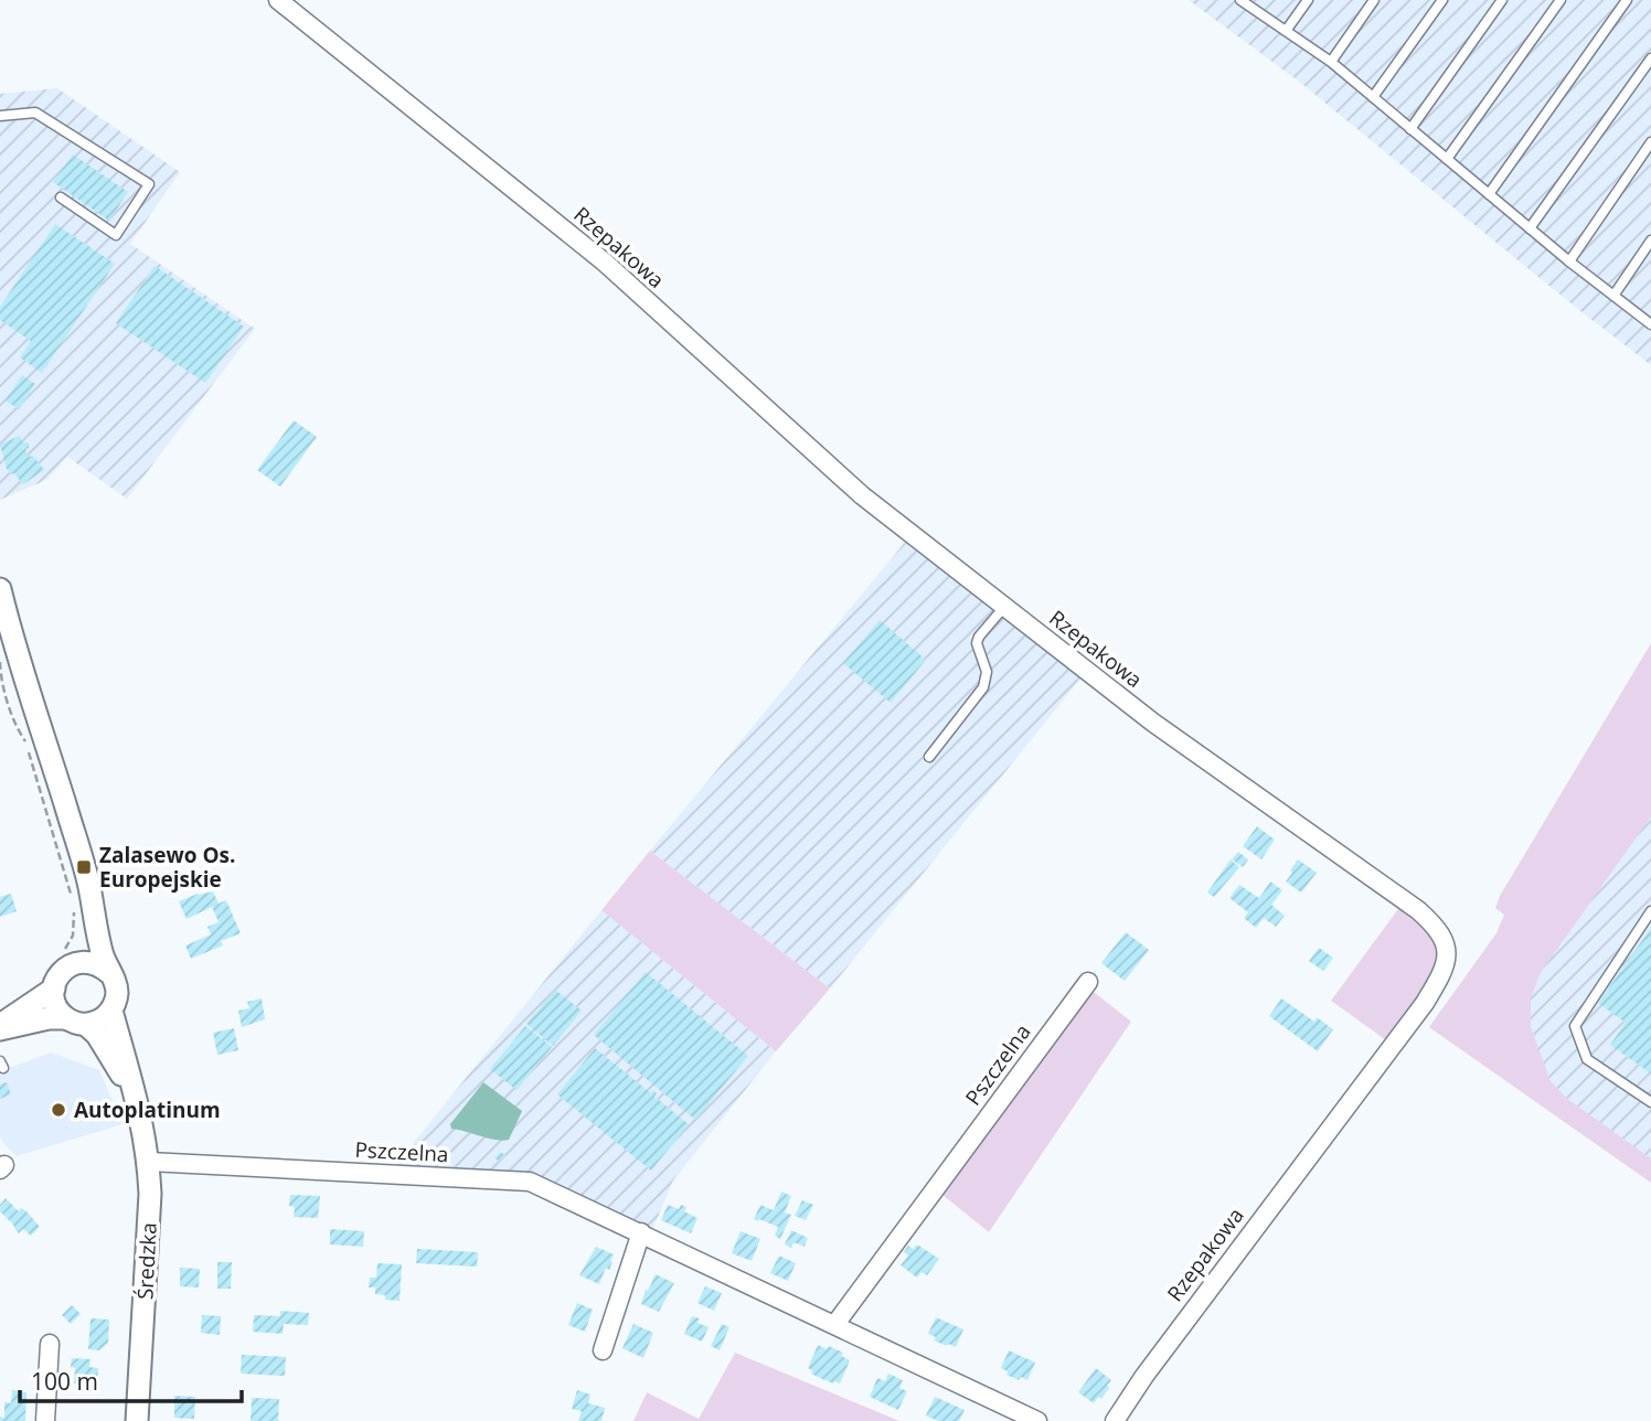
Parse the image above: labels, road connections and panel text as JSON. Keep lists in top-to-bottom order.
{
  "streets": {
    "street": ["Rzepakowa", "Pszczelna", "Średzka"]
  },
  "crossings": [
    ["Pszczelna", "Średzka"]
  ],
  "places": {
    "transit": ["Zalasewo Os. Europejskie"],
    "other": ["Autoplatinum"]
  },
  "scale_bar": "100 m"
}
